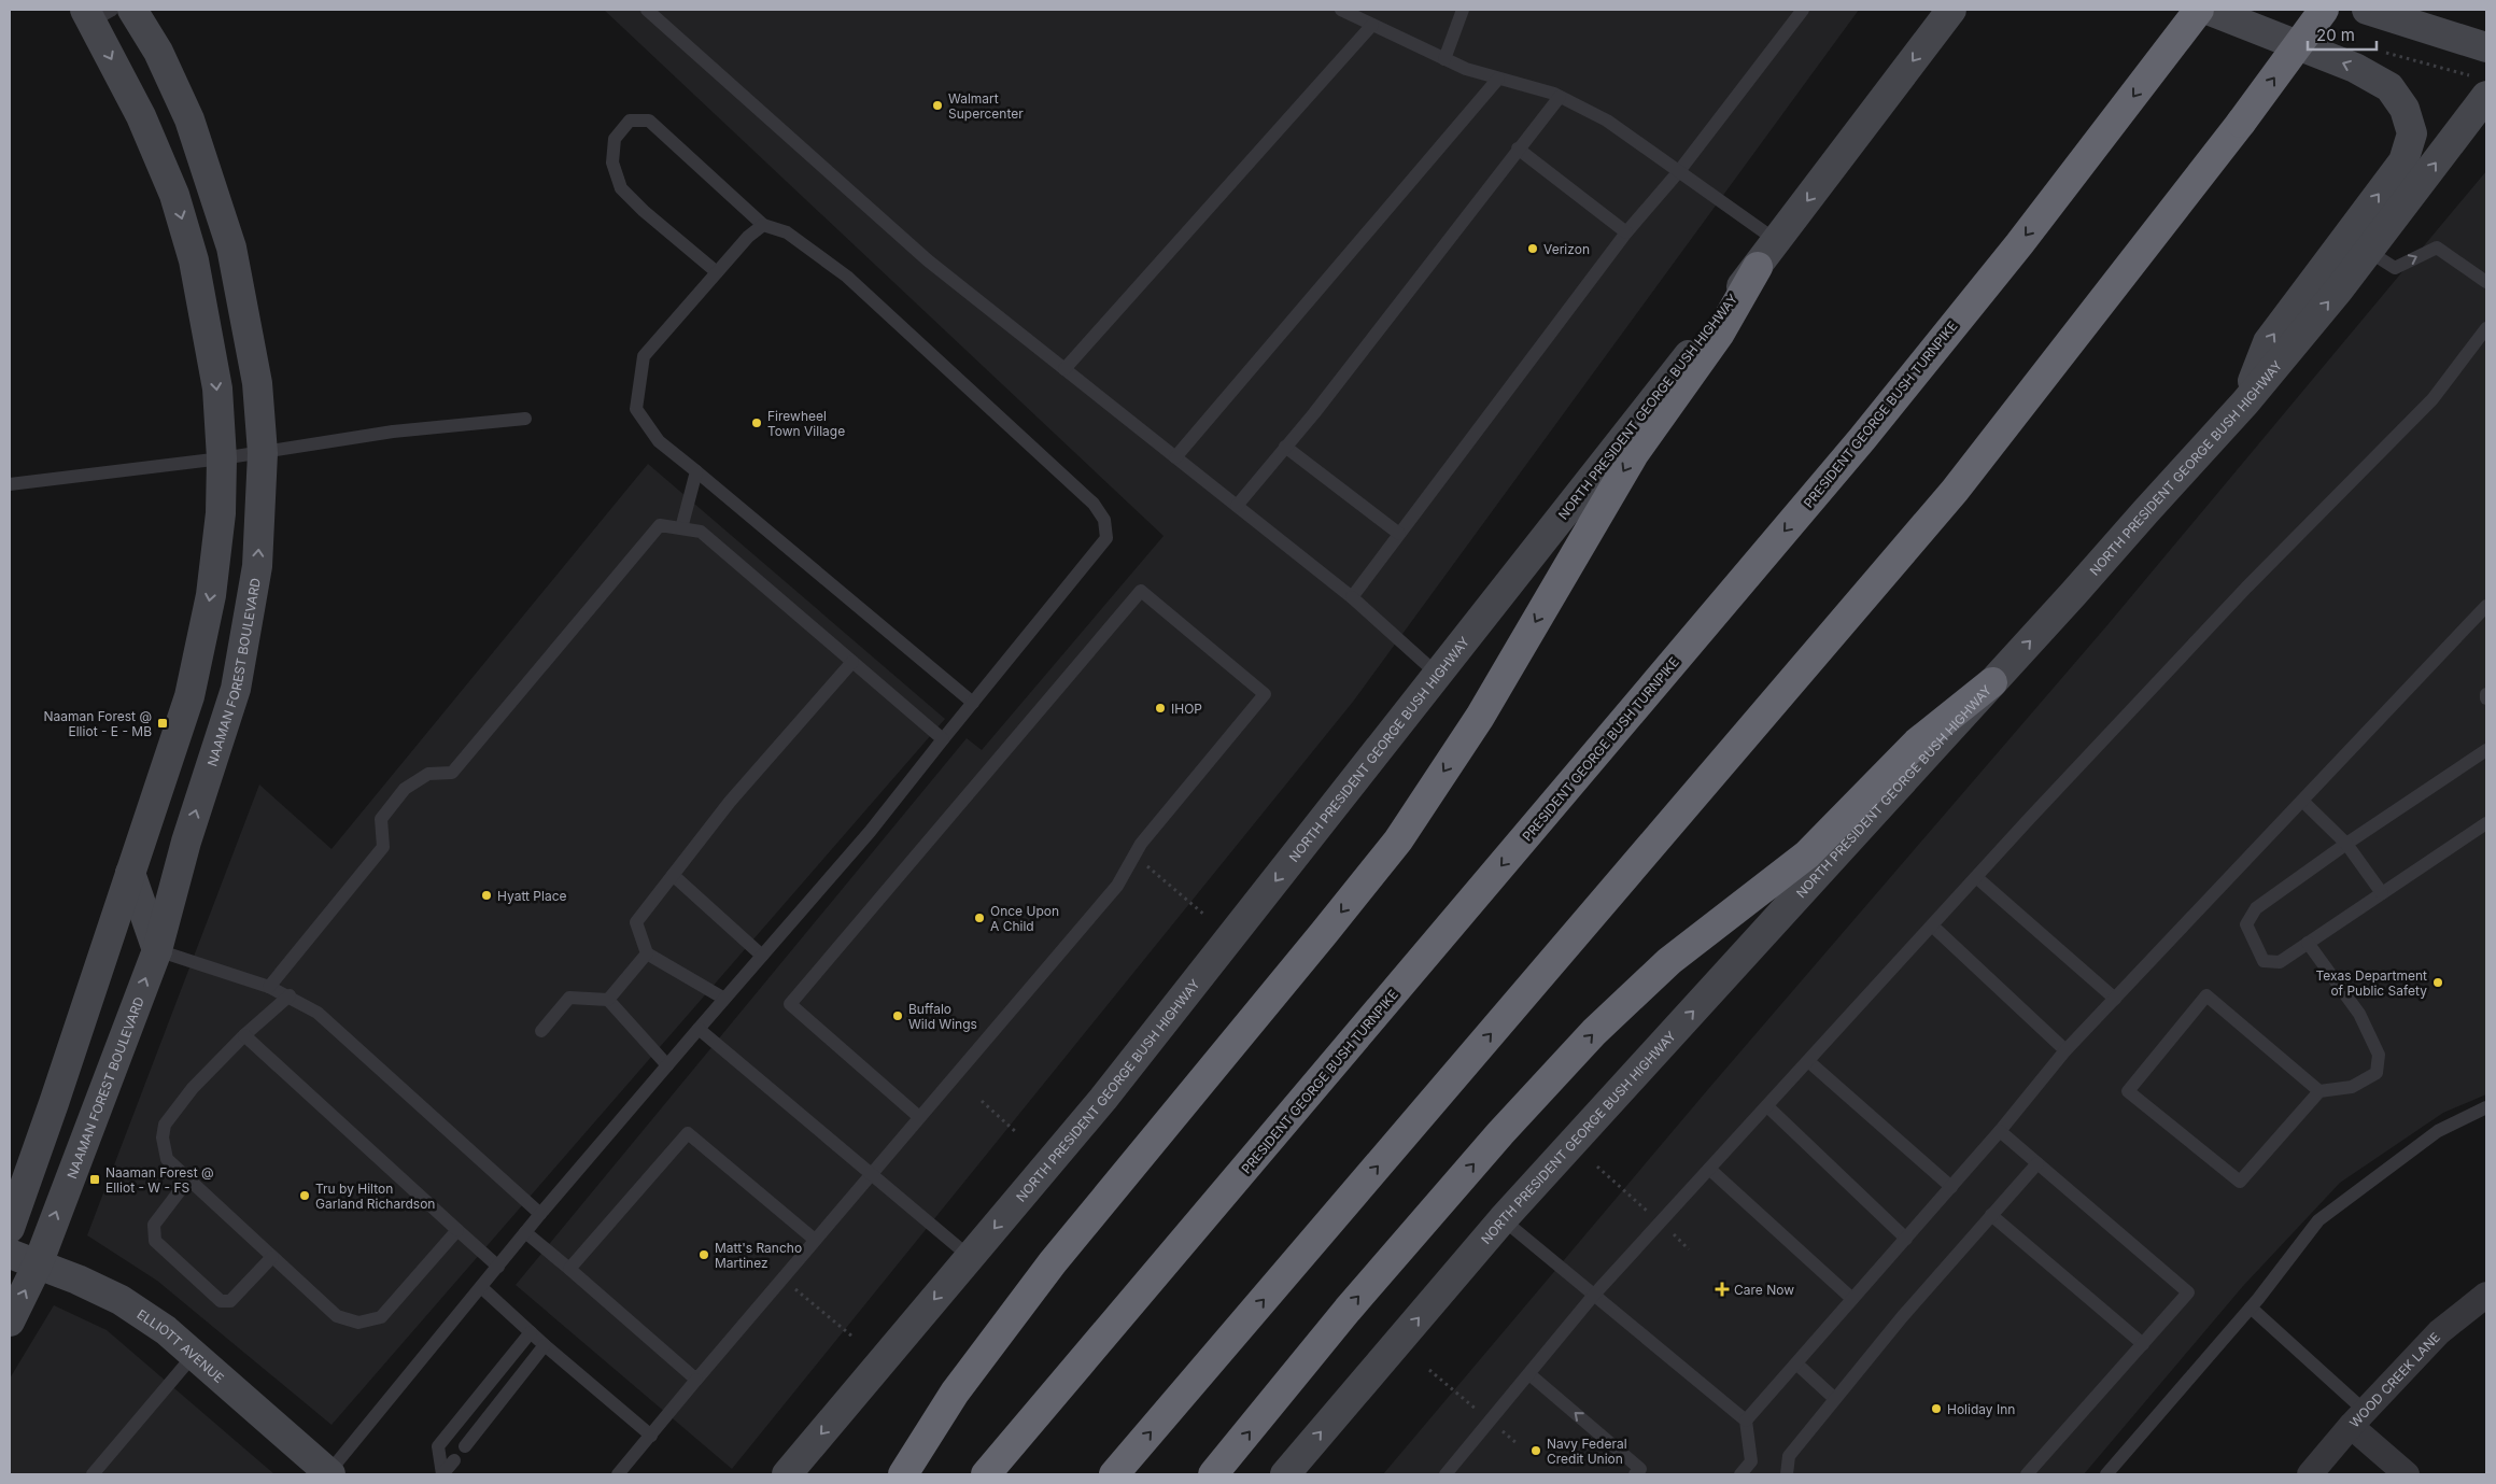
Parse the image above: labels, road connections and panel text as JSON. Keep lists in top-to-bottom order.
{
  "streets": {
    "highway": ["PRESIDENT GEORGE BUSH TURNPIKE"],
    "main road": ["NORTH PRESIDENT GEORGE BUSH HIGHWAY", "NAAMAN FOREST BOULEVARD", "ELLIOTT AVENUE"],
    "street": ["WOOD CREEK LANE"]
  },
  "crossings": [
    ["NAAMAN FOREST BOULEVARD", "ELLIOTT AVENUE"]
  ],
  "places": {
    "other": [
      "Walmart Supercenter",
      "Verizon",
      "Firewheel Town Village",
      "IHOP",
      "Hyatt Place",
      "Once Upon A Child",
      "Texas Department of Public Safety",
      "Buffalo Wild Wings",
      "Tru by Hilton Garland Richardson",
      "Matt's Rancho Martinez",
      "Holiday Inn",
      "Navy Federal Credit Union"
    ],
    "transit": ["Naaman Forest @ Elliot - E - MB", "Naaman Forest @ Elliot - W - FS"],
    "health": ["Care Now"]
  },
  "scale_bar": "20 m"
}
